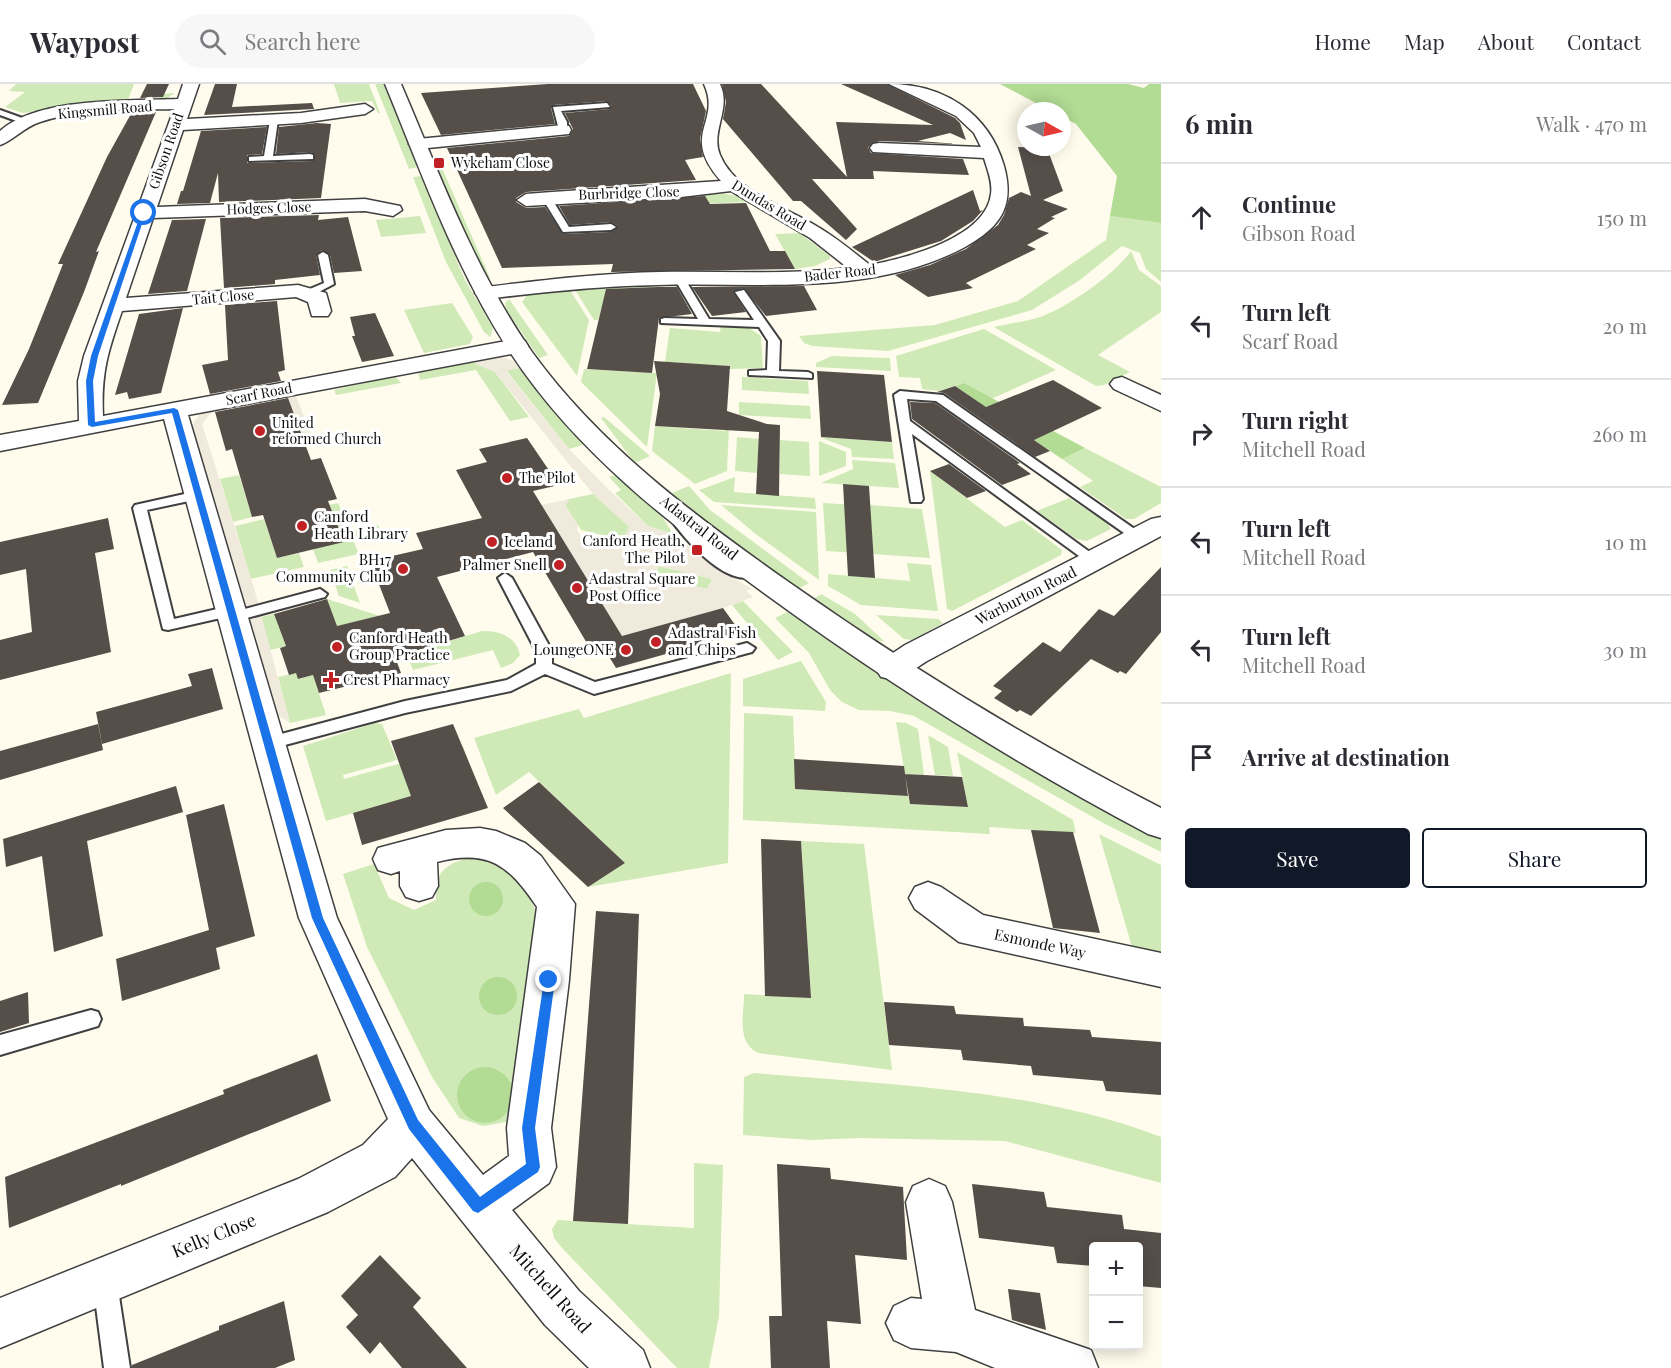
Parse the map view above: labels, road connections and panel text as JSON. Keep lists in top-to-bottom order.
{
  "streets": {
    "street": [
      "Kingsmill Road",
      "Gibson Road",
      "Burbridge Close",
      "Dundas Road",
      "Hodges Close",
      "Bader Road",
      "Tait Close",
      "Scarf Road",
      "Adastral Road",
      "Warburton Road",
      "Esmonde Way",
      "Kelly Close",
      "Mitchell Road"
    ]
  },
  "crossings": [
    ["Kingsmill Road", "Gibson Road"],
    ["Gibson Road", "Hodges Close"],
    ["Gibson Road", "Tait Close"],
    ["Gibson Road", "Scarf Road"],
    ["Burbridge Close", "Dundas Road"],
    ["Dundas Road", "Bader Road"],
    ["Bader Road", "Adastral Road"],
    ["Scarf Road", "Adastral Road"],
    ["Scarf Road", "Mitchell Road"],
    ["Adastral Road", "Warburton Road"],
    ["Kelly Close", "Mitchell Road"]
  ],
  "places": {
    "transit": ["Wykeham Close", "Canford Heath, The Pilot"],
    "other": [
      "United reformed Church",
      "The Pilot",
      "Canford Heath Library",
      "Iceland",
      "Palmer Snell",
      "BH17 Community Club",
      "Adastral Square Post Office",
      "Adastral Fish and Chips",
      "Canford Heath Group Practice",
      "LoungeONE"
    ],
    "health": ["Crest Pharmacy"]
  },
  "north": "right",
  "page": {
    "header": "Waypost",
    "search": "Search here",
    "nav": [
      "Home",
      "Map",
      "About",
      "Contact"
    ],
    "heading": ["6 min", "Walk · 470 m"],
    "list": [
      ["Continue", "Gibson Road", "150 m"],
      ["Turn left", "Scarf Road", "20 m"],
      ["Turn right", "Mitchell Road", "260 m"],
      ["Turn left", "Mitchell Road", "10 m"],
      ["Turn left", "Mitchell Road", "30 m"],
      "Arrive at destination"
    ],
    "buttons": ["Save", "Share"],
    "map_buttons": ["+", "−"]
  }
}
